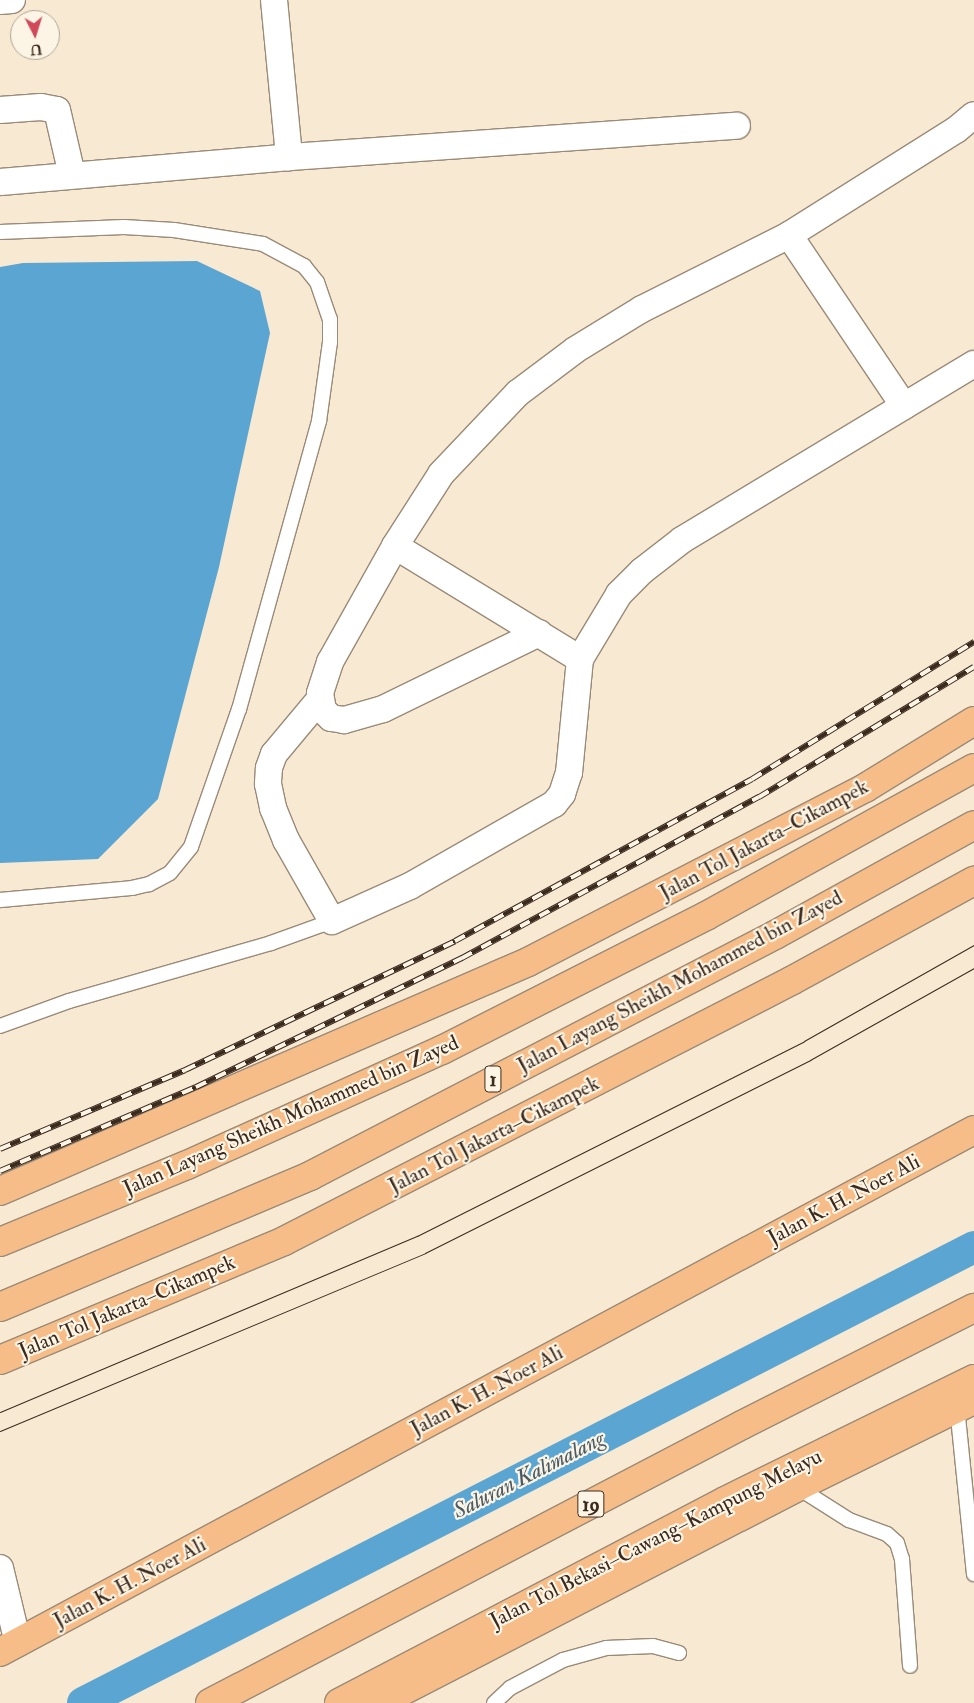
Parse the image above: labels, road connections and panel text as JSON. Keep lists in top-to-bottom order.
{
  "streets": {
    "main road": [
      "Jalan Tol Jakarta–Cikampek",
      "Jalan Layang Sheikh Mohammed bin Zayed",
      "1",
      "Jalan K. H. Noer Ali",
      "19",
      "Jalan Tol Bekasi–Cawang–Kampung Melayu"
    ]
  },
  "water": ["Saluran Kalimalang"],
  "north": "bottom"
}
